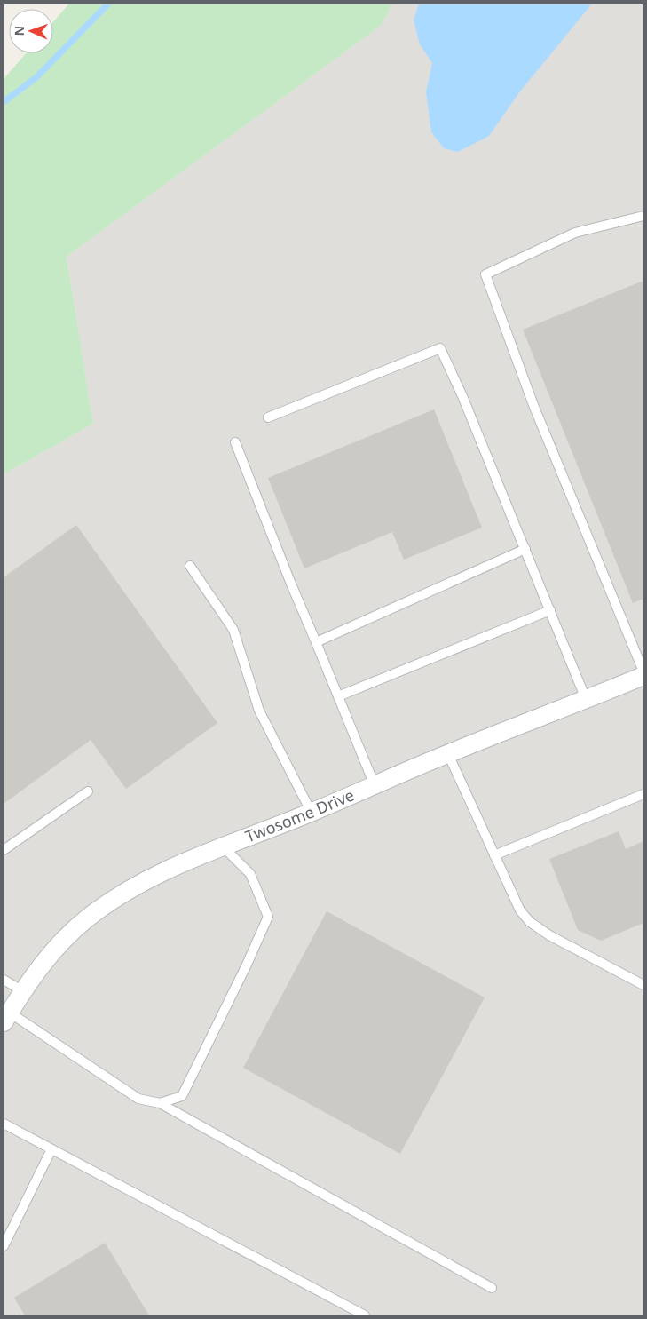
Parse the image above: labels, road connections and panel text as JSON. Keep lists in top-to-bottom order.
{
  "streets": {
    "street": ["Twosome Drive"]
  },
  "north": "left"
}
